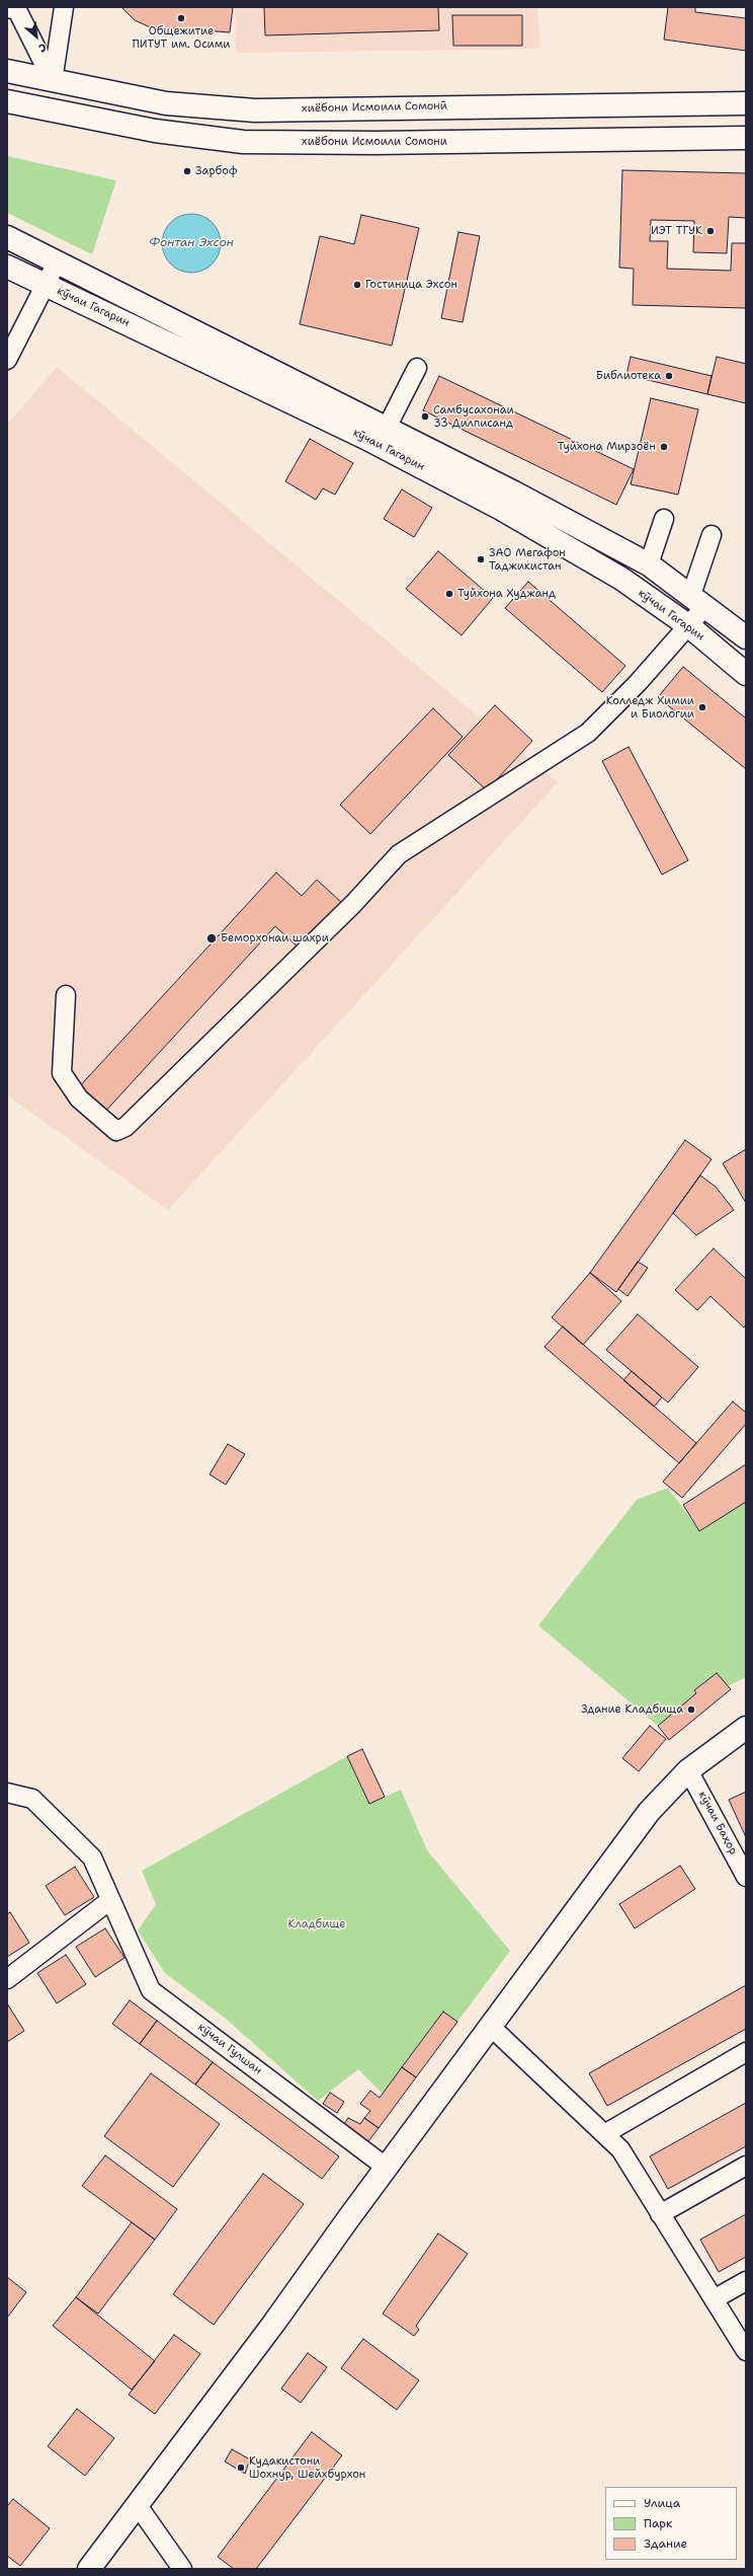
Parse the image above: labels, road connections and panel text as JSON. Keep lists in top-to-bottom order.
{
  "streets": {
    "main road": ["хиёбони Исмоили Сомонӣ", "хиёбони Исмоили Сомони", "кӯчаи Гагарин"],
    "street": ["кӯчаи Баҳор", "кӯчаи Гулшан"]
  },
  "water": ["Фонтан Эхсон"],
  "parks": ["Кладбище"],
  "places": [
    "Общежитие ПИТУТ им. Осими",
    "Зарбоф",
    "ИЭТ ТГУК",
    "Гостиница Эхсон",
    "Библиотека",
    "Самбусахонаи 33 Дилписанд",
    "Туйхона Мирзоён",
    "ЗАО Мегафон Таджикистан",
    "Туйхона Худжанд",
    "Колледж Химии и Биологии",
    "Беморхонаи шахри",
    "Здание Кладбища",
    "Кудакистони Шохнур, Шейхбурхон"
  ],
  "legend": ["Улица", "Парк", "Здание"],
  "north": "bottom right"
}
